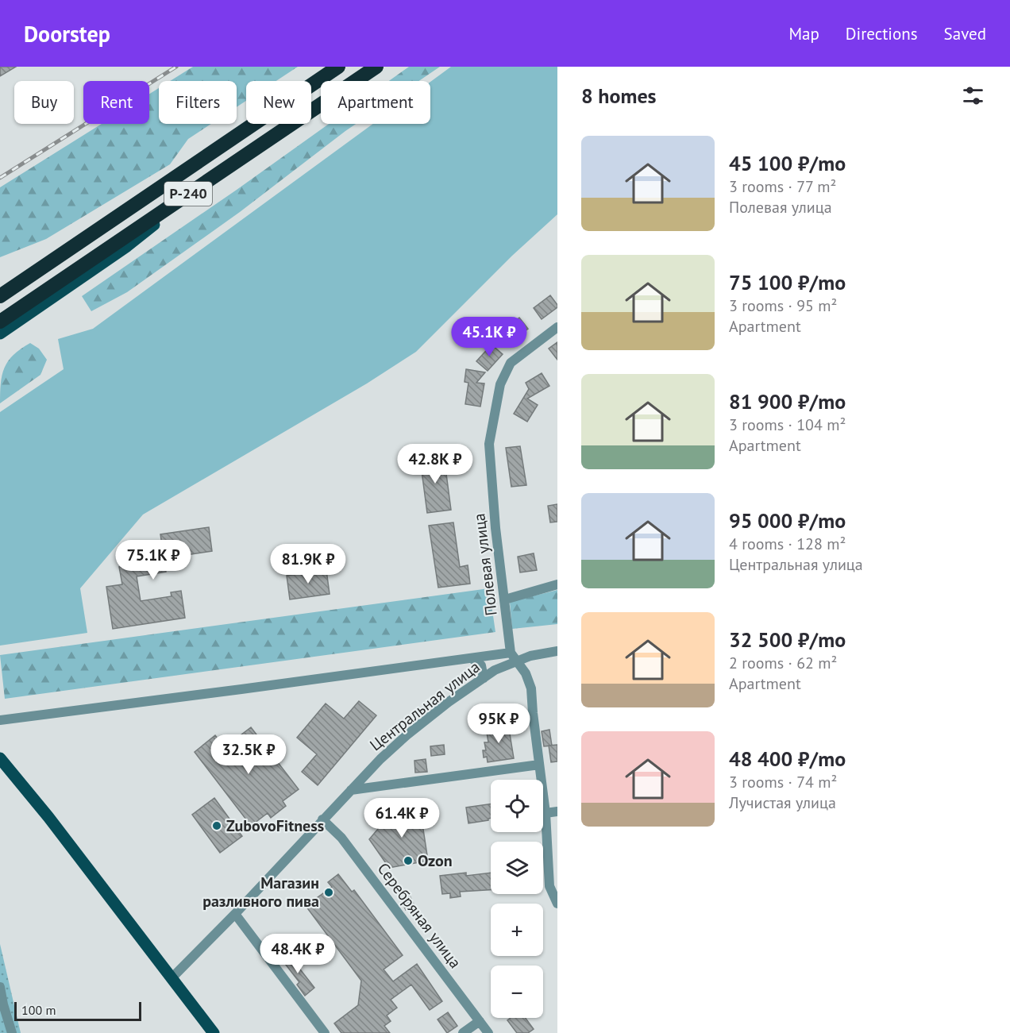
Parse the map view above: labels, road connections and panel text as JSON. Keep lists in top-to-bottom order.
{
  "streets": {
    "highway": ["Р-240"],
    "street": ["Полевая улица", "Центральная улица", "Серебряная улица"]
  },
  "crossings": [
    ["Полевая улица", "Центральная улица"],
    ["Центральная улица", "Серебряная улица"]
  ],
  "places": ["ZubovoFitness", "Ozon", "Магазин разливного пива"],
  "scale_bar": "100 m",
  "page": {
    "header": "Doorstep",
    "nav": ["Map", "Directions", "Saved"],
    "heading": "8 homes",
    "chip": [
      "Buy",
      "Rent",
      "Filters",
      "New",
      "Apartment"
    ],
    "list": [
      {
        "name": "45 100 ₽/mo",
        "note": "3 rooms · 77 m² · Полевая улица"
      },
      {
        "name": "75 100 ₽/mo",
        "note": "3 rooms · 95 m² · Apartment"
      },
      {
        "name": "81 900 ₽/mo",
        "note": "3 rooms · 104 m² · Apartment"
      },
      {
        "name": "95 000 ₽/mo",
        "note": "4 rooms · 128 m² · Центральная улица"
      },
      {
        "name": "32 500 ₽/mo",
        "note": "2 rooms · 62 m² · Apartment"
      },
      {
        "name": "48 400 ₽/mo",
        "note": "3 rooms · 74 m² · Лучистая улица"
      }
    ],
    "price": [
      "45.1K ₽",
      "42.8K ₽",
      "75.1K ₽",
      "81.9K ₽",
      "95K ₽",
      "32.5K ₽",
      "61.4K ₽",
      "48.4K ₽"
    ],
    "map_buttons": ["+", "−"],
    "scale": "100 m"
  }
}
